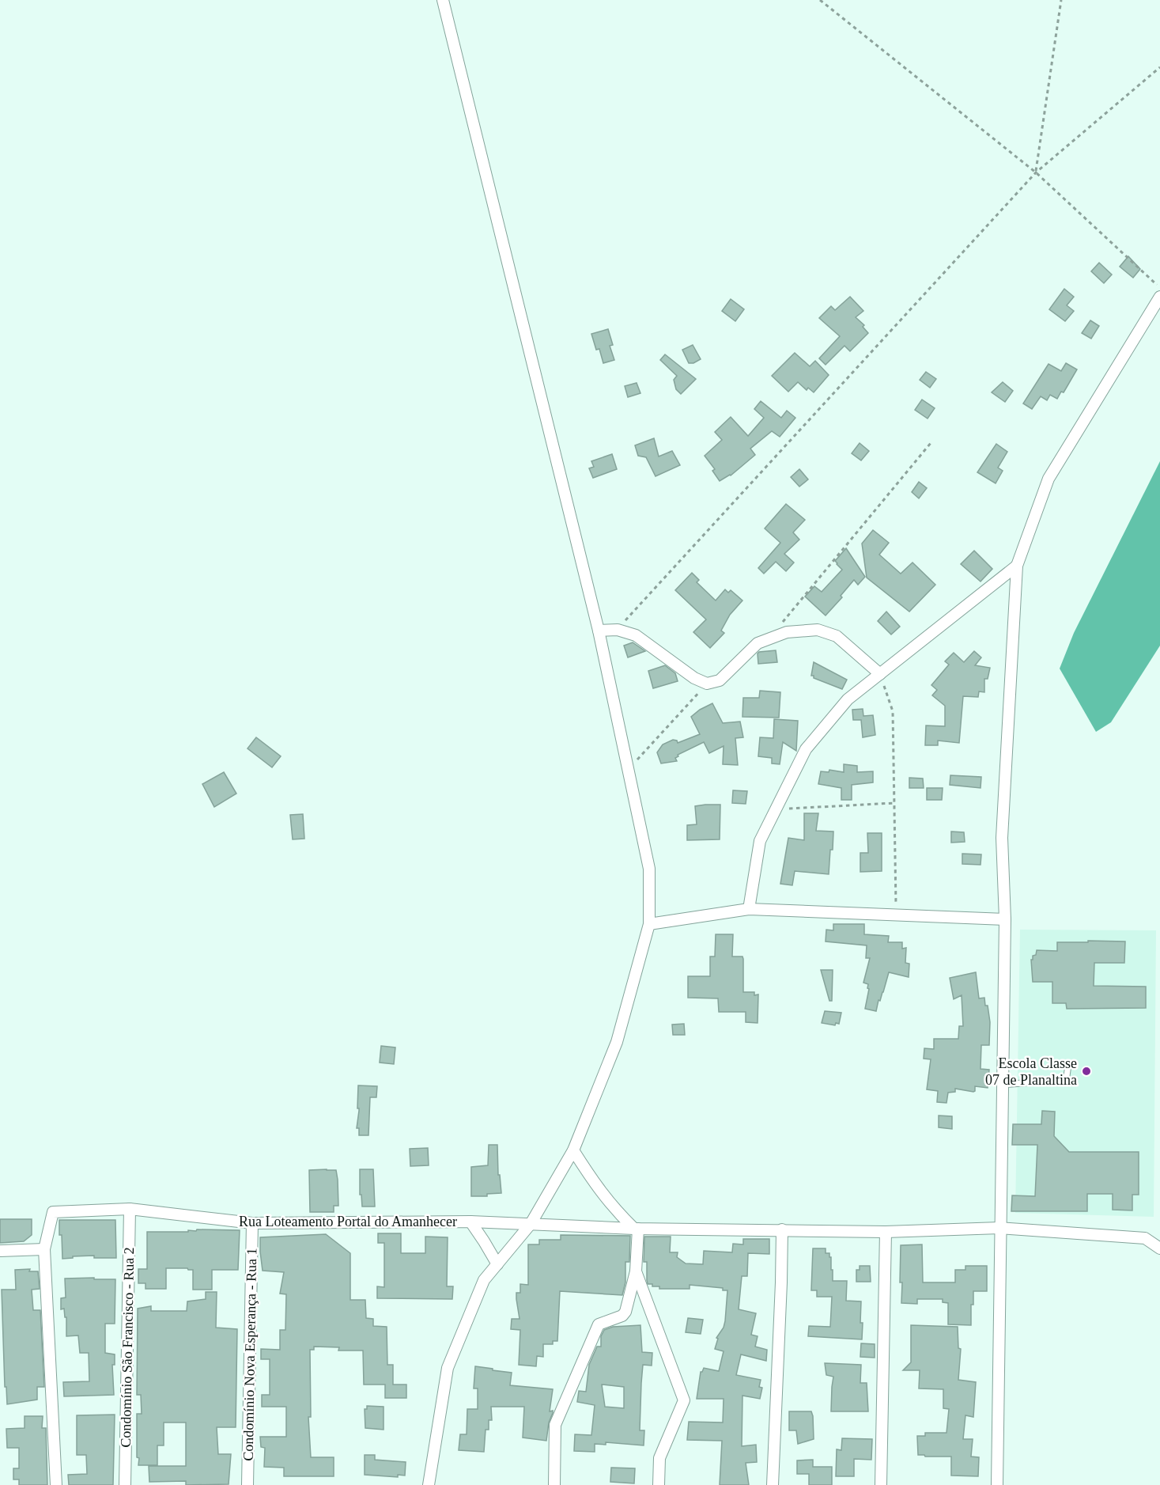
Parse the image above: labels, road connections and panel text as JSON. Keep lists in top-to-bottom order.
{
  "streets": {
    "street": ["Rua Loteamento Portal do Amanhecer", "Condomínio São Francisco - Rua 2", "Condomínio Nova Esperança - Rua 1"]
  },
  "crossings": [
    ["Rua Loteamento Portal do Amanhecer", "Condomínio São Francisco - Rua 2"],
    ["Rua Loteamento Portal do Amanhecer", "Condomínio Nova Esperança - Rua 1"]
  ],
  "places": ["Escola Classe 07 de Planaltina"]
}
